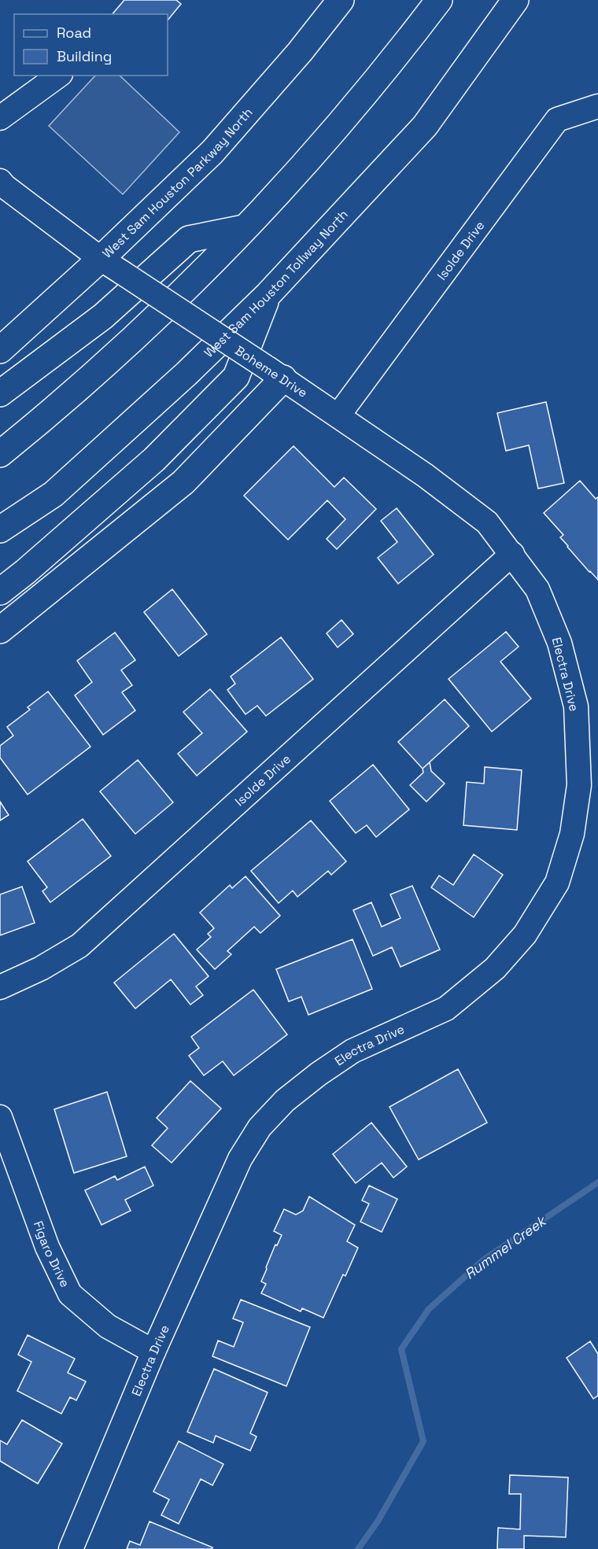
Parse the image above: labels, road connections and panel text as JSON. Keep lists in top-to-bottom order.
{
  "streets": {
    "main road": ["West Sam Houston Parkway North", "West Sam Houston Tollway North"],
    "street": [
      "Isolde Drive",
      "Boheme Drive",
      "Electra Drive",
      "Figaro Drive"
    ]
  },
  "crossings": [
    ["West Sam Houston Parkway North", "Boheme Drive"],
    ["Isolde Drive", "Boheme Drive"],
    ["Isolde Drive", "Electra Drive"],
    ["Boheme Drive", "Electra Drive"],
    ["Electra Drive", "Figaro Drive"]
  ],
  "water": ["Rummel Creek"],
  "legend": ["Road", "Building"]
}
